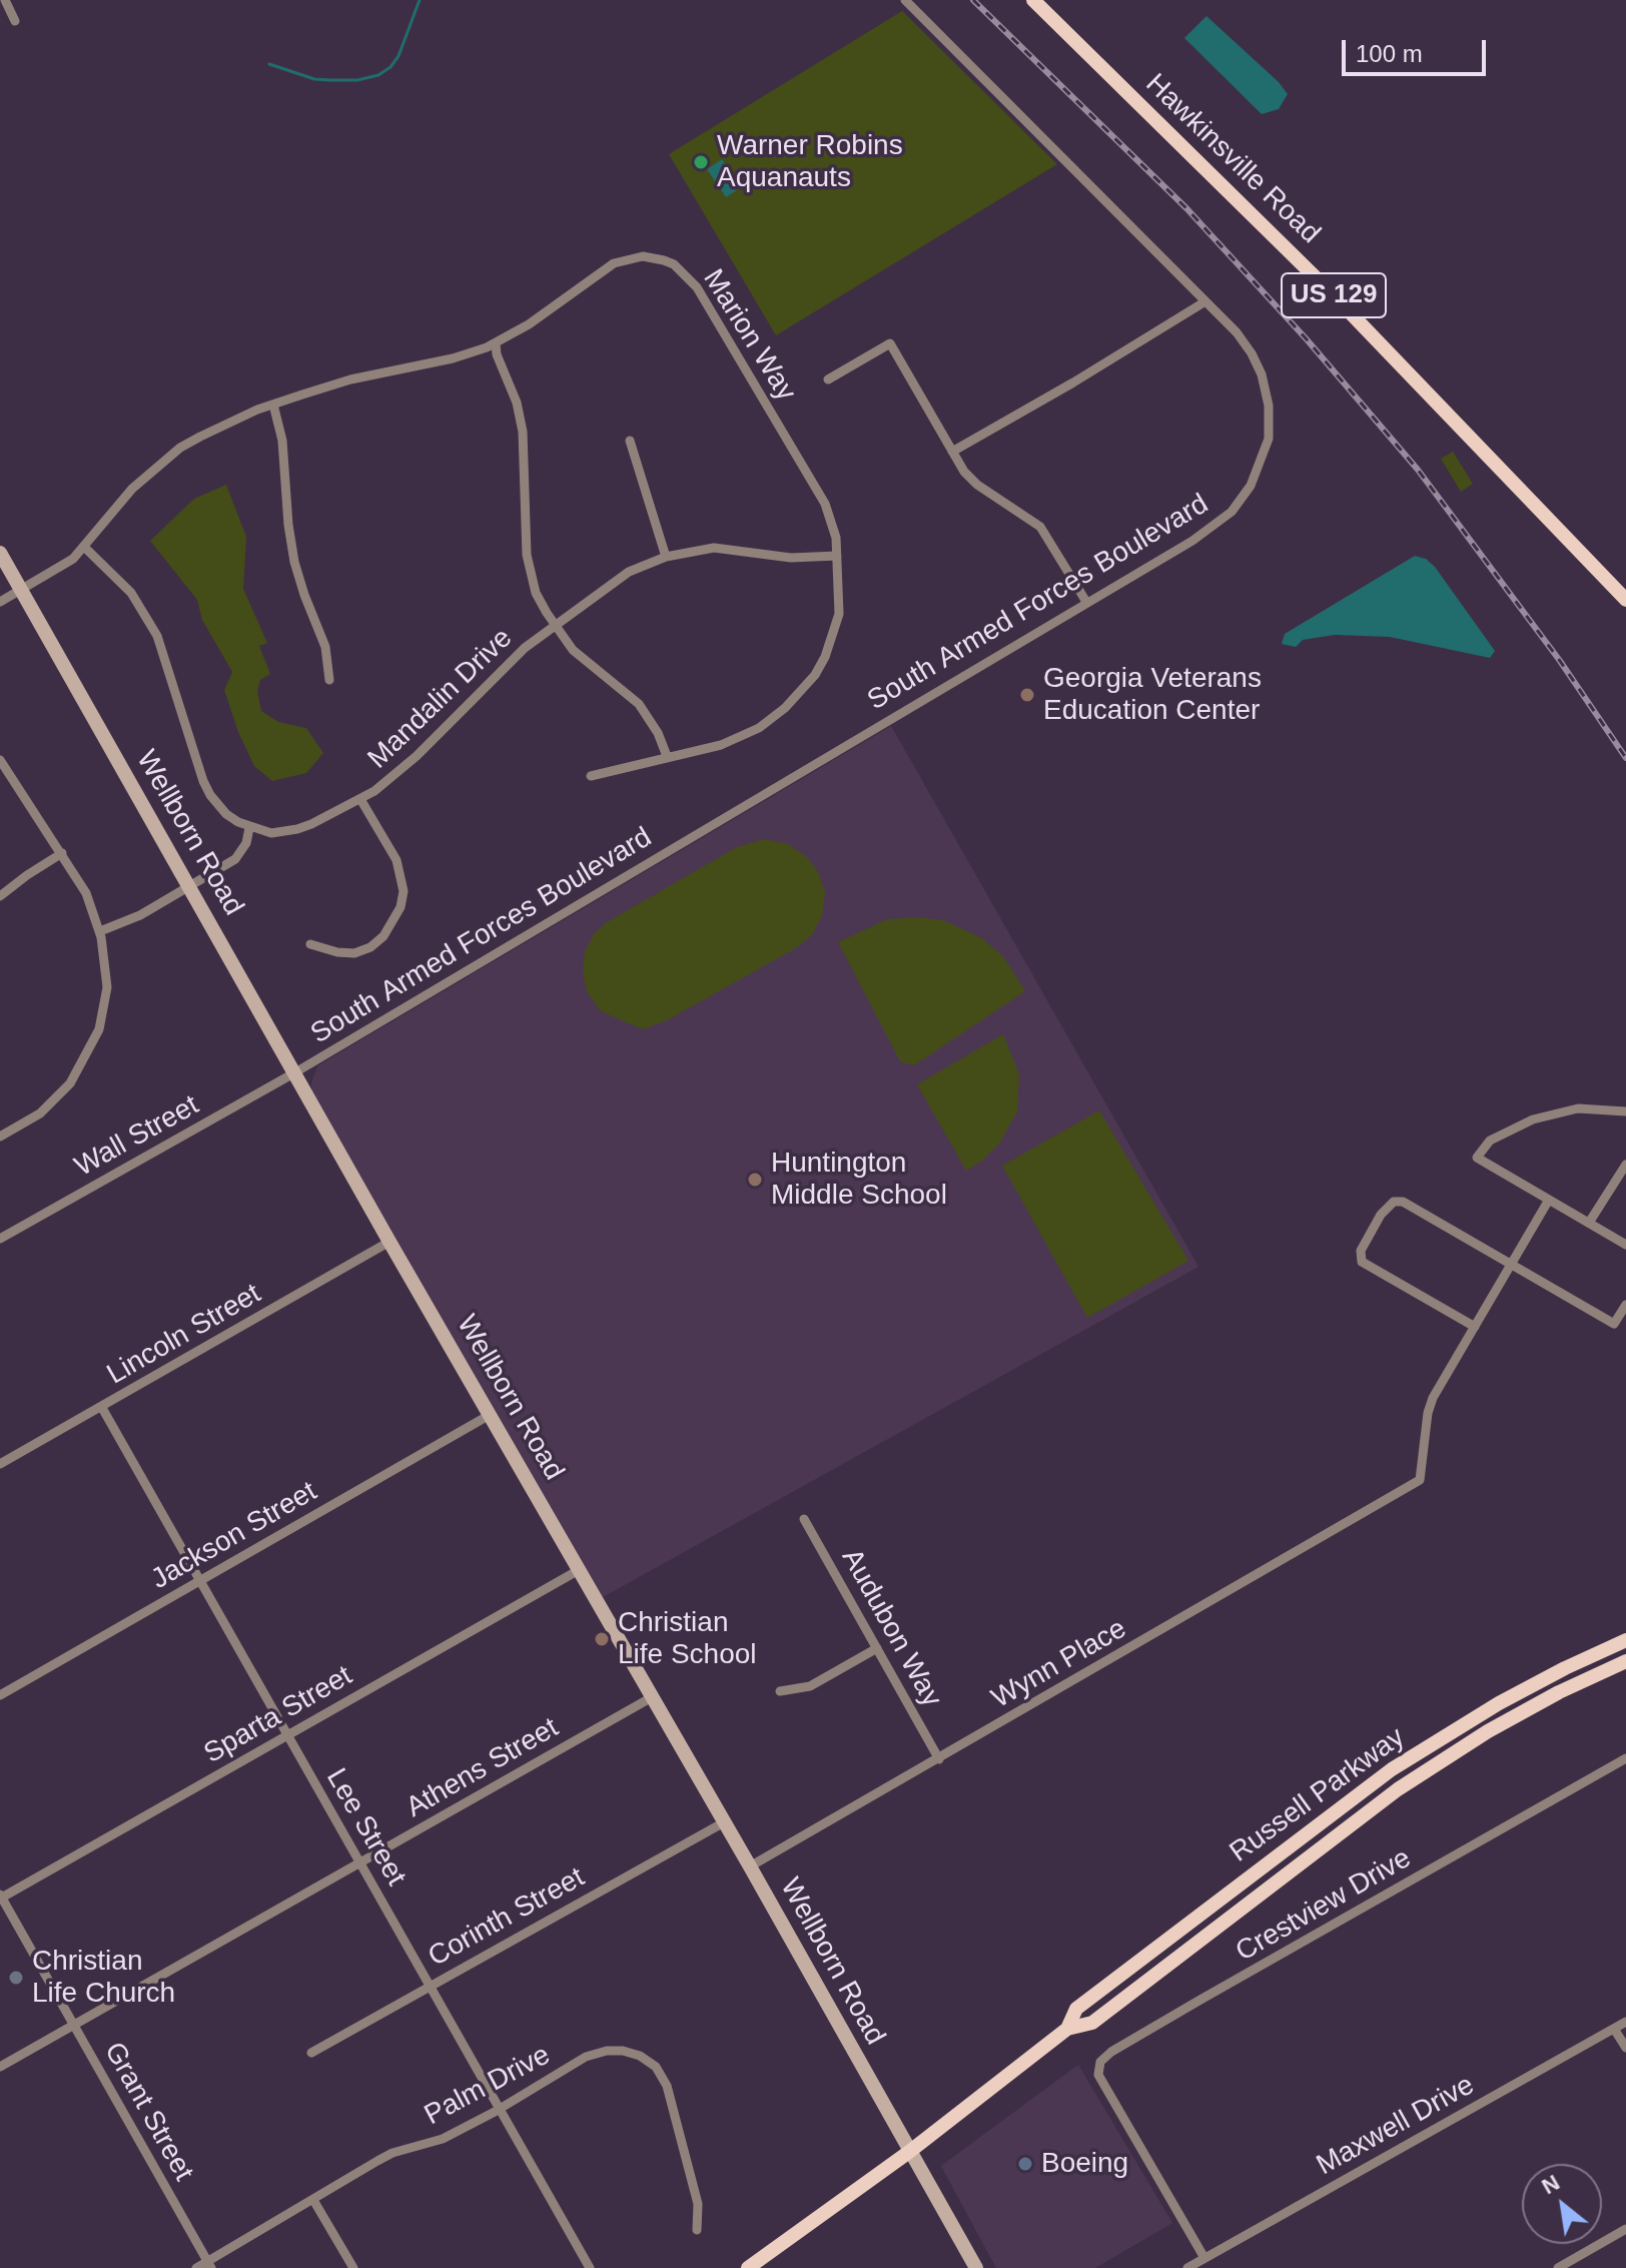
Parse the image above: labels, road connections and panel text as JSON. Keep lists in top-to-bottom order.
{
  "streets": {
    "main road": ["Hawkinsville Road", "US 129", "Russell Parkway"],
    "street": [
      "Marion Way",
      "South Armed Forces Boulevard",
      "Mandalin Drive",
      "Wellborn Road",
      "Wall Street",
      "Lincoln Street",
      "Jackson Street",
      "Audubon Way",
      "Wynn Place",
      "Sparta Street",
      "Athens Street",
      "Lee Street",
      "Crestview Drive",
      "Corinth Street",
      "Palm Drive",
      "Grant Street",
      "Maxwell Drive"
    ]
  },
  "crossings": [
    ["Marion Way", "Mandalin Drive"],
    ["Marion Way", "Wellborn Road"],
    ["South Armed Forces Boulevard", "Wellborn Road"],
    ["South Armed Forces Boulevard", "Wall Street"],
    ["Wellborn Road", "Wall Street"],
    ["Wellborn Road", "Lincoln Street"],
    ["Wellborn Road", "Jackson Street"],
    ["Wellborn Road", "Wynn Place"],
    ["Wellborn Road", "Sparta Street"],
    ["Wellborn Road", "Athens Street"],
    ["Wellborn Road", "Russell Parkway"],
    ["Wellborn Road", "Corinth Street"],
    ["Lincoln Street", "Lee Street"],
    ["Jackson Street", "Lee Street"],
    ["Audubon Way", "Wynn Place"],
    ["Sparta Street", "Lee Street"],
    ["Sparta Street", "Grant Street"],
    ["Athens Street", "Lee Street"],
    ["Athens Street", "Grant Street"],
    ["Lee Street", "Corinth Street"],
    ["Lee Street", "Palm Drive"],
    ["Crestview Drive", "Maxwell Drive"],
    ["Palm Drive", "Grant Street"]
  ],
  "places": [
    "Warner Robins Aquanauts",
    "Georgia Veterans Education Center",
    "Huntington Middle School",
    "Christian Life School",
    "Christian Life Church",
    "Boeing"
  ],
  "scale_bar": "100 m",
  "north": "top left"
}
